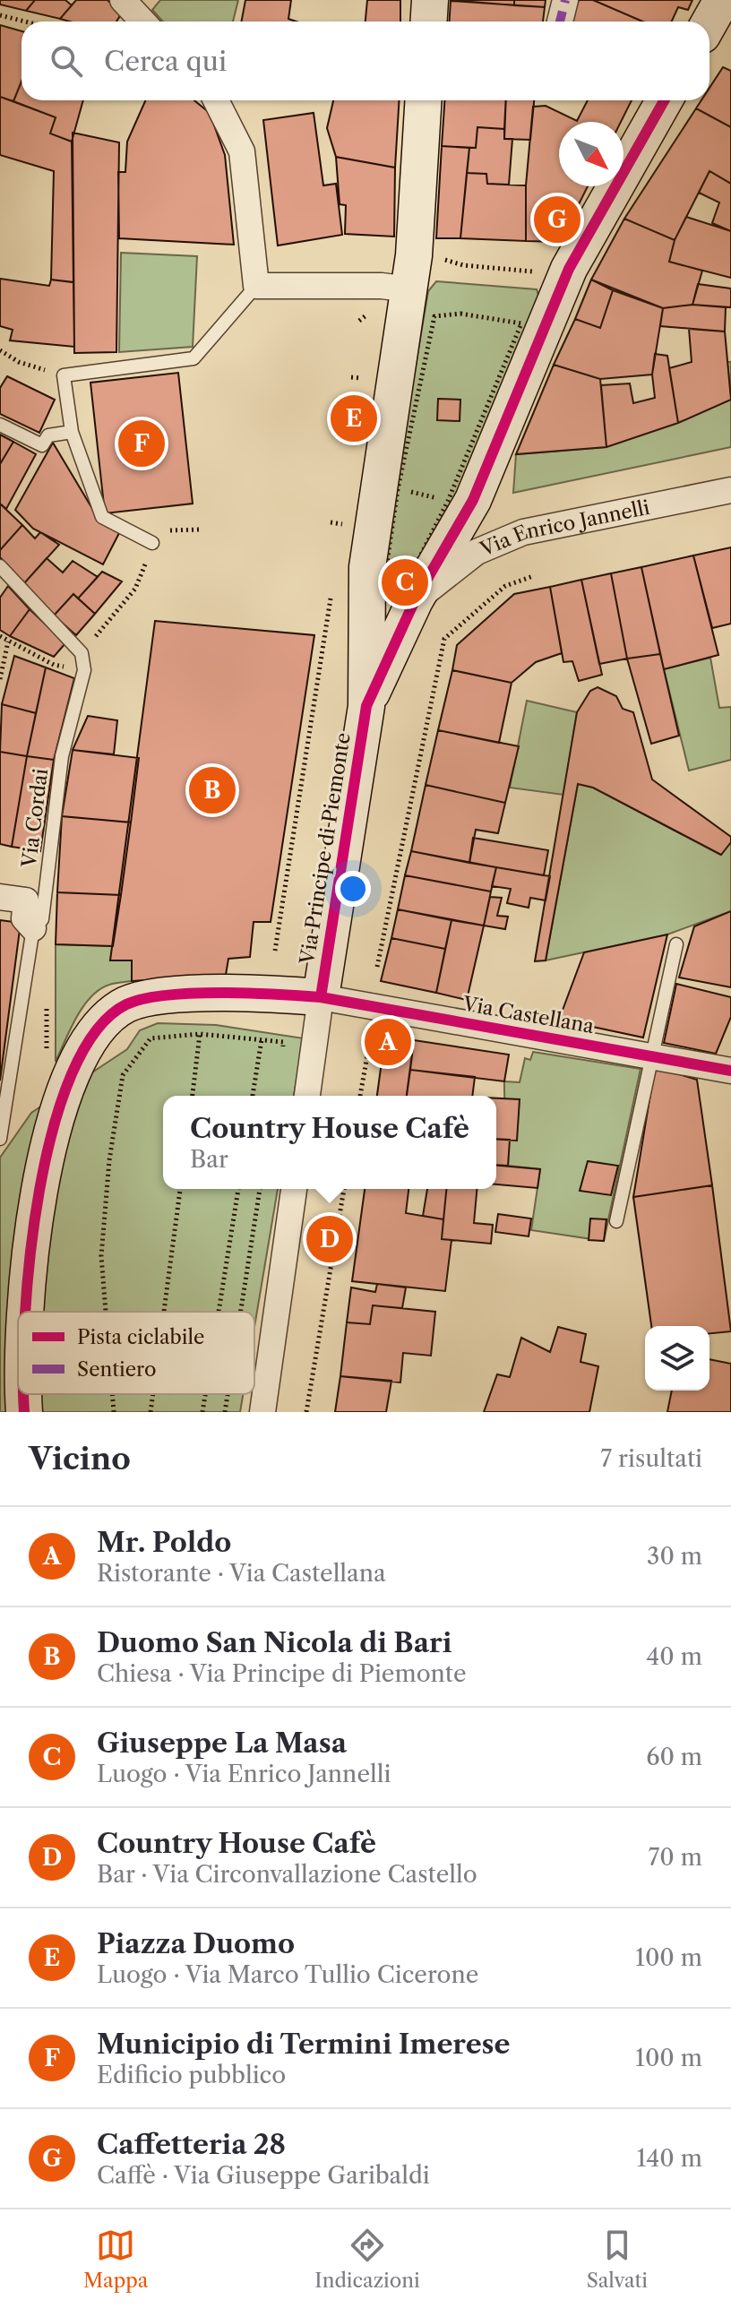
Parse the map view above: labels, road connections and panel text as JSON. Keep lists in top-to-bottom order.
{
  "streets": {
    "street": ["Via Enrico Jannelli", "Via Principe di Piemonte", "Via Castellana"],
    "lane": ["Via Cordai"]
  },
  "crossings": [
    ["Via Principe di Piemonte", "Via Castellana"]
  ],
  "legend": ["Pista ciclabile", "Sentiero"],
  "north": "bottom right",
  "page": {
    "search": "Cerca qui",
    "pins": [
      "G",
      "E",
      "F",
      "C",
      "B",
      "A",
      "D"
    ],
    "popup": ["Country House Cafè", "Bar"],
    "heading": ["Vicino", "7 risultati"],
    "list": [
      {
        "mark": "A",
        "name": "Mr. Poldo",
        "note": "Ristorante · Via Castellana",
        "value": "30 m"
      },
      {
        "mark": "B",
        "name": "Duomo San Nicola di Bari",
        "note": "Chiesa · Via Principe di Piemonte",
        "value": "40 m"
      },
      {
        "mark": "C",
        "name": "Giuseppe La Masa",
        "note": "Luogo · Via Enrico Jannelli",
        "value": "60 m"
      },
      {
        "mark": "D",
        "name": "Country House Cafè",
        "note": "Bar · Via Circonvallazione Castello",
        "value": "70 m"
      },
      {
        "mark": "E",
        "name": "Piazza Duomo",
        "note": "Luogo · Via Marco Tullio Cicerone",
        "value": "100 m"
      },
      {
        "mark": "F",
        "name": "Municipio di Termini Imerese",
        "note": "Edificio pubblico",
        "value": "100 m"
      },
      {
        "mark": "G",
        "name": "Caffetteria 28",
        "note": "Caffè · Via Giuseppe Garibaldi",
        "value": "140 m"
      }
    ],
    "nav": ["Mappa", "Indicazioni", "Salvati"]
  }
}
